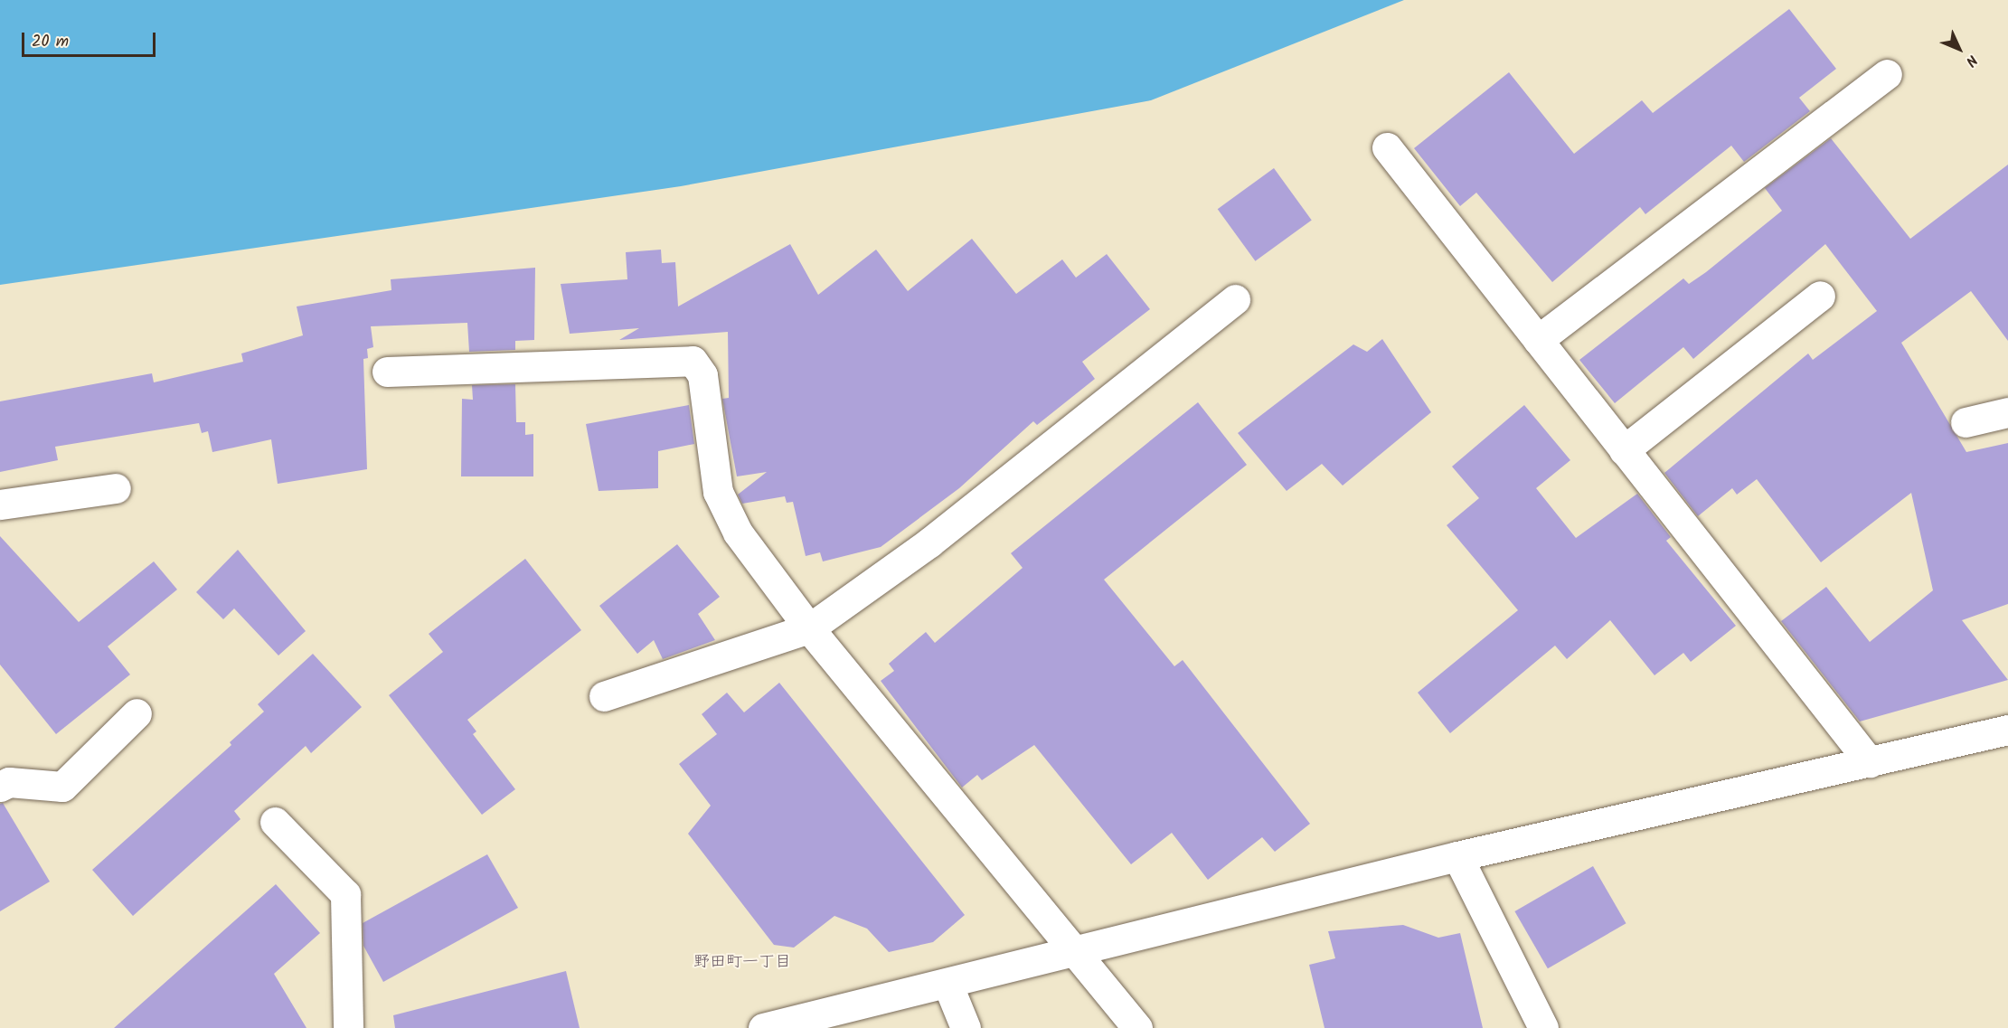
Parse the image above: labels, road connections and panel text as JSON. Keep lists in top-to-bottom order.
{
  "districts": ["野田町一丁目"],
  "scale_bar": "20 m",
  "north": "bottom right"
}
